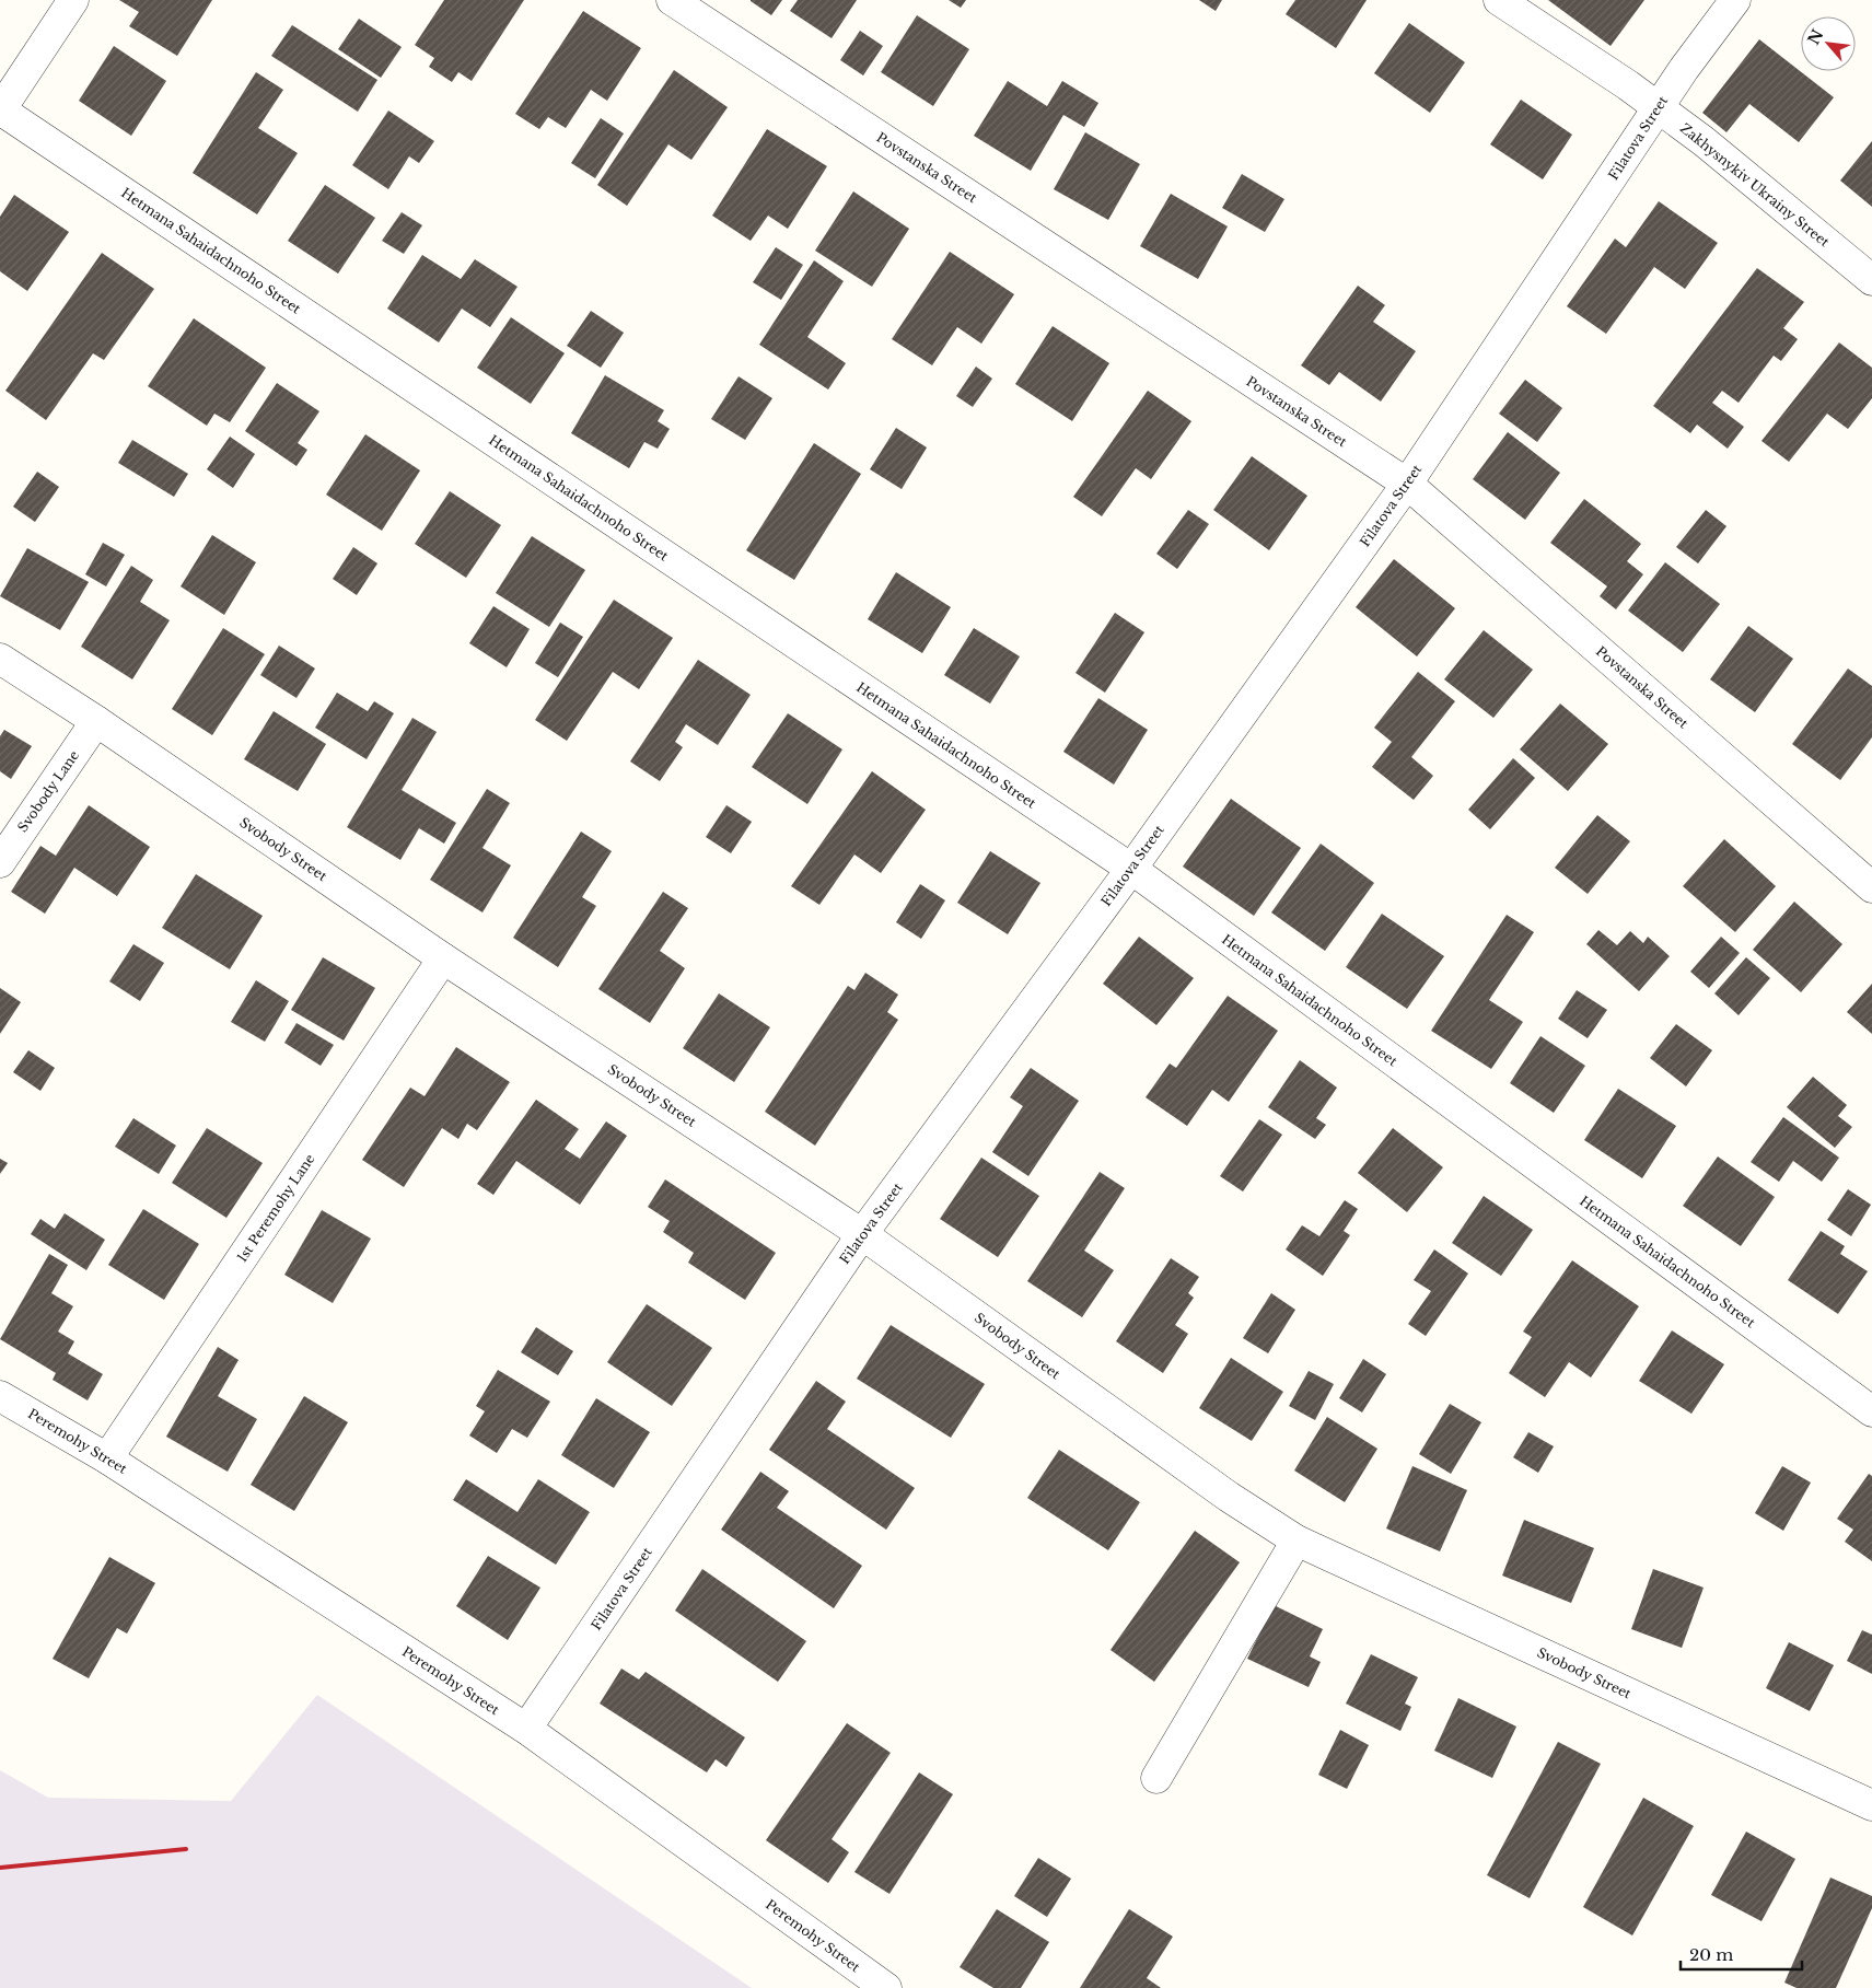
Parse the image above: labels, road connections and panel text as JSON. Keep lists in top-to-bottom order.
{
  "streets": {
    "street": [
      "Filatova Street",
      "Povstanska Street",
      "Zakhysnykiv Ukrainy Street",
      "Hetmana Sahaidachnoho Street",
      "Svobody Lane",
      "Svobody Street",
      "1st Peremohy Lane",
      "Peremohy Street"
    ]
  },
  "crossings": [
    ["Filatova Street", "Povstanska Street"],
    ["Filatova Street", "Zakhysnykiv Ukrainy Street"],
    ["Filatova Street", "Hetmana Sahaidachnoho Street"],
    ["Filatova Street", "Svobody Street"],
    ["Filatova Street", "Peremohy Street"],
    ["Svobody Lane", "Svobody Street"],
    ["Svobody Street", "1st Peremohy Lane"],
    ["1st Peremohy Lane", "Peremohy Street"]
  ],
  "scale_bar": "20 m",
  "north": "top left"
}
